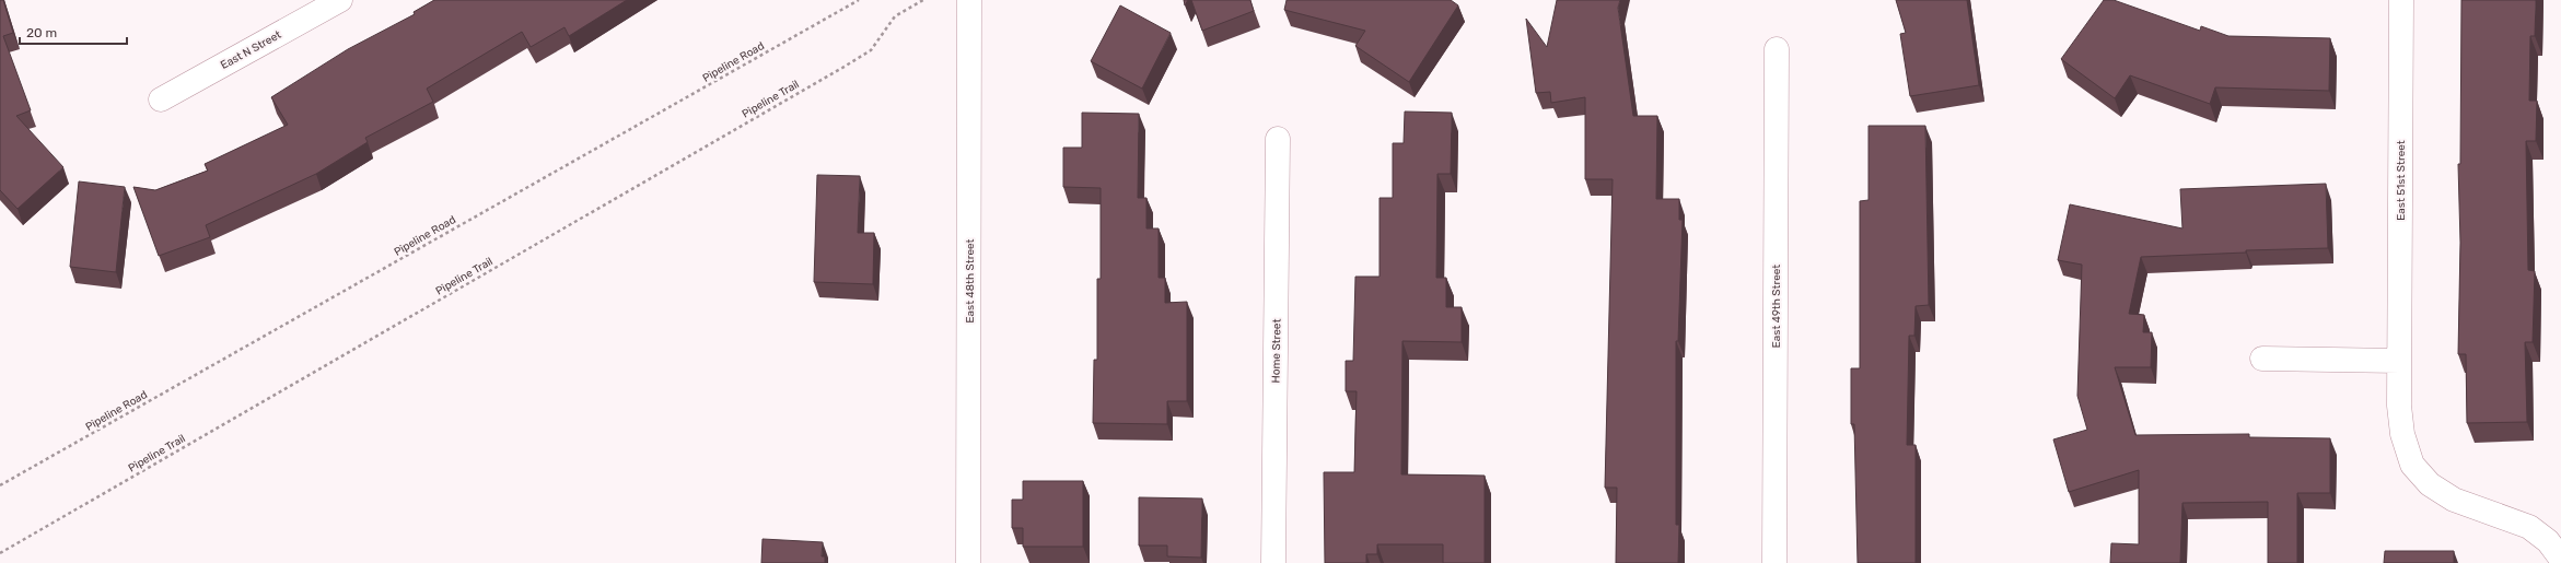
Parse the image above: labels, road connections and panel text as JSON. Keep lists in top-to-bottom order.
{
  "streets": {
    "street": [
      "East N Street",
      "East 51st Street",
      "East 48th Street",
      "East 49th Street",
      "Home Street"
    ],
    "path": ["Pipeline Road", "Pipeline Trail"]
  },
  "scale_bar": "20 m"
}
